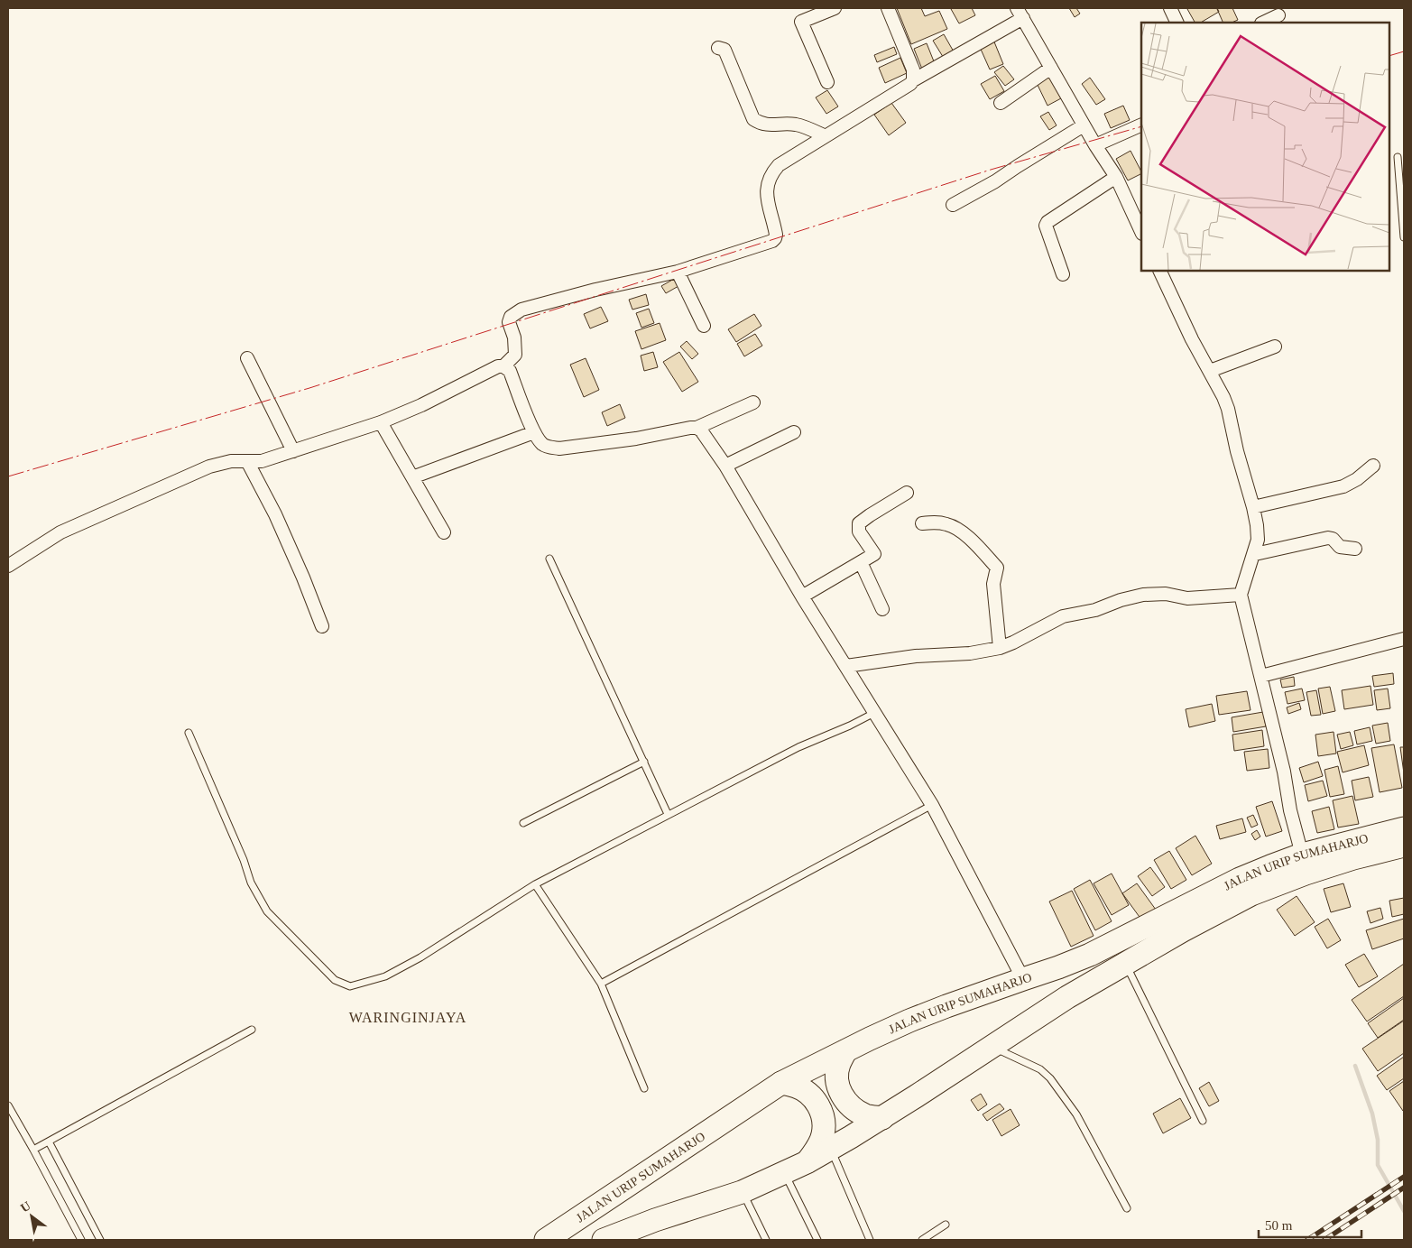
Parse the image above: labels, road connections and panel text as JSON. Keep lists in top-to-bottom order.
{
  "streets": {
    "highway": ["JALAN URIP SUMAHARJO"]
  },
  "districts": ["WARINGINJAYA"],
  "scale_bar": "50 m",
  "north": "top left"
}
